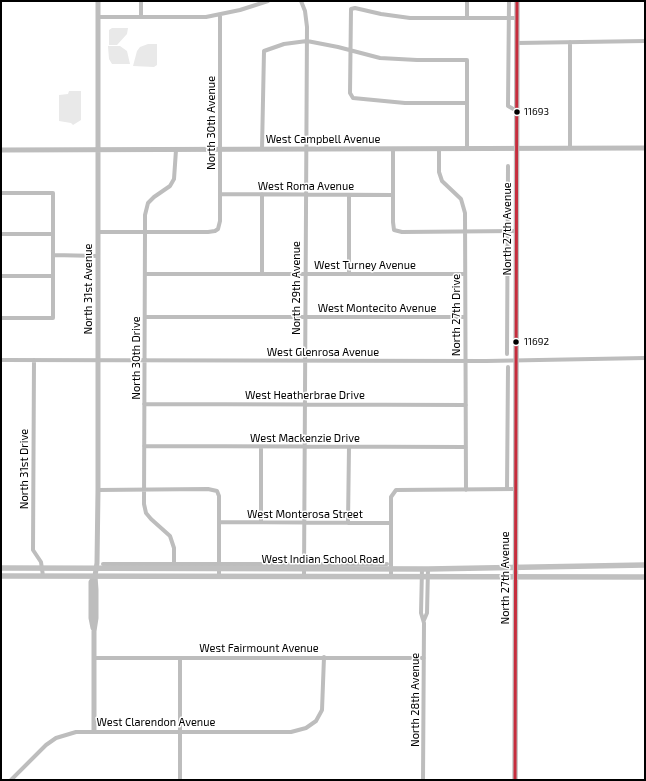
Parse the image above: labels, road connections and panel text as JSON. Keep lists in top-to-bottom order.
{
  "streets": {
    "main road": ["North 27th Avenue", "West Indian School Road"],
    "street": [
      "North 30th Avenue",
      "West Campbell Avenue",
      "West Roma Avenue",
      "West Turney Avenue",
      "North 29th Avenue",
      "North 31st Avenue",
      "West Montecito Avenue",
      "North 27th Drive",
      "West Glenrosa Avenue",
      "North 30th Drive",
      "West Heatherbrae Drive",
      "West Mackenzie Drive",
      "North 31st Drive",
      "West Monterosa Street",
      "West Fairmount Avenue",
      "North 28th Avenue",
      "West Clarendon Avenue"
    ]
  },
  "crossings": [
    ["North 30th Avenue", "West Campbell Avenue"],
    ["North 30th Avenue", "West Roma Avenue"],
    ["North 30th Avenue", "North 30th Drive"],
    ["West Campbell Avenue", "North 27th Avenue"],
    ["West Campbell Avenue", "North 29th Avenue"],
    ["West Campbell Avenue", "North 31st Avenue"],
    ["West Campbell Avenue", "North 27th Drive"],
    ["West Campbell Avenue", "North 30th Drive"],
    ["West Roma Avenue", "North 29th Avenue"],
    ["North 27th Avenue", "West Glenrosa Avenue"],
    ["North 27th Avenue", "West Indian School Road"],
    ["West Turney Avenue", "North 29th Avenue"],
    ["West Turney Avenue", "North 27th Drive"],
    ["West Turney Avenue", "North 30th Drive"],
    ["North 29th Avenue", "West Montecito Avenue"],
    ["North 29th Avenue", "West Glenrosa Avenue"],
    ["North 29th Avenue", "West Heatherbrae Drive"],
    ["North 29th Avenue", "West Mackenzie Drive"],
    ["North 29th Avenue", "West Monterosa Street"],
    ["North 29th Avenue", "West Indian School Road"],
    ["North 31st Avenue", "West Glenrosa Avenue"],
    ["North 31st Avenue", "West Indian School Road"],
    ["North 31st Avenue", "West Fairmount Avenue"],
    ["North 31st Avenue", "West Clarendon Avenue"],
    ["West Montecito Avenue", "North 27th Drive"],
    ["West Montecito Avenue", "North 30th Drive"],
    ["North 27th Drive", "West Glenrosa Avenue"],
    ["North 27th Drive", "West Heatherbrae Drive"],
    ["North 27th Drive", "West Mackenzie Drive"],
    ["West Glenrosa Avenue", "North 30th Drive"],
    ["West Glenrosa Avenue", "North 31st Drive"],
    ["North 30th Drive", "West Heatherbrae Drive"],
    ["North 30th Drive", "West Mackenzie Drive"],
    ["North 30th Drive", "West Indian School Road"],
    ["North 31st Drive", "West Indian School Road"],
    ["West Indian School Road", "North 28th Avenue"],
    ["West Fairmount Avenue", "North 28th Avenue"],
    ["West Fairmount Avenue", "West Clarendon Avenue"]
  ],
  "places": ["11693", "11692"]
}
